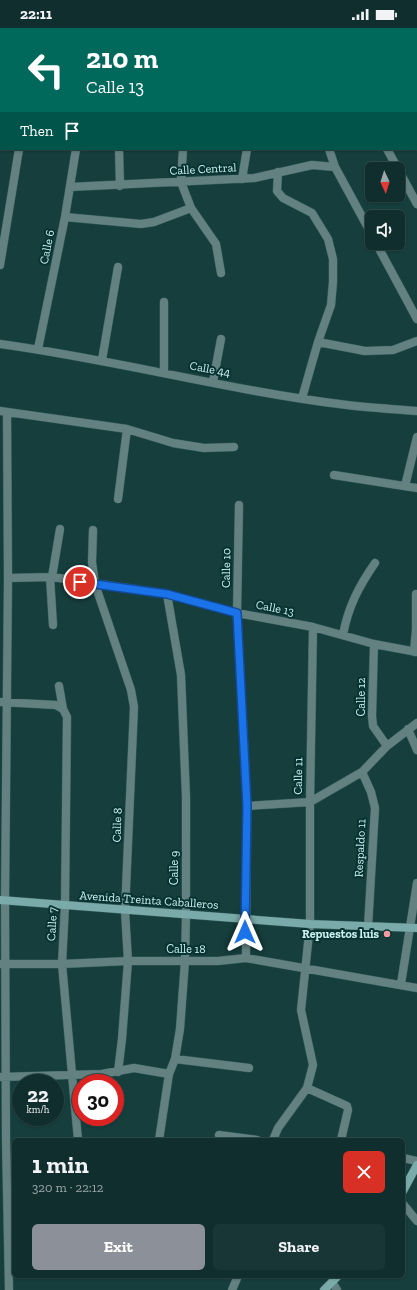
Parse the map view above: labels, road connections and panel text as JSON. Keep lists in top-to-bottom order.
{
  "streets": {
    "street": [
      "Calle Central",
      "Calle 6",
      "Calle 44",
      "Calle 10",
      "Calle 13",
      "Calle 12",
      "Calle 11",
      "Calle 8",
      "Respaldo 11",
      "Calle 9",
      "Avenida Treinta Caballeros",
      "Calle 7",
      "Calle 18"
    ]
  },
  "crossings": [
    ["Calle Central", "Calle 6"],
    ["Calle 6", "Calle 44"],
    ["Calle 10", "Calle 13"],
    ["Calle 10", "Avenida Treinta Caballeros"],
    ["Calle 10", "Calle 18"],
    ["Calle 13", "Calle 12"],
    ["Calle 13", "Calle 11"],
    ["Calle 13", "Calle 8"],
    ["Calle 13", "Calle 9"],
    ["Calle 11", "Avenida Treinta Caballeros"],
    ["Calle 11", "Calle 18"],
    ["Calle 8", "Avenida Treinta Caballeros"],
    ["Calle 8", "Calle 18"],
    ["Respaldo 11", "Avenida Treinta Caballeros"],
    ["Calle 9", "Avenida Treinta Caballeros"],
    ["Calle 9", "Calle 18"],
    ["Avenida Treinta Caballeros", "Calle 7"],
    ["Calle 7", "Calle 18"]
  ],
  "places": ["Repuestos luis"],
  "north": "bottom",
  "page": {
    "status": "22:11",
    "turn": ["210 m", "Calle 13"],
    "then": "Then",
    "speed": "22 km/h",
    "limit": "30",
    "heading": ["1 min", "320 m · 22:12"],
    "buttons": ["Exit", "Share"]
  }
}
